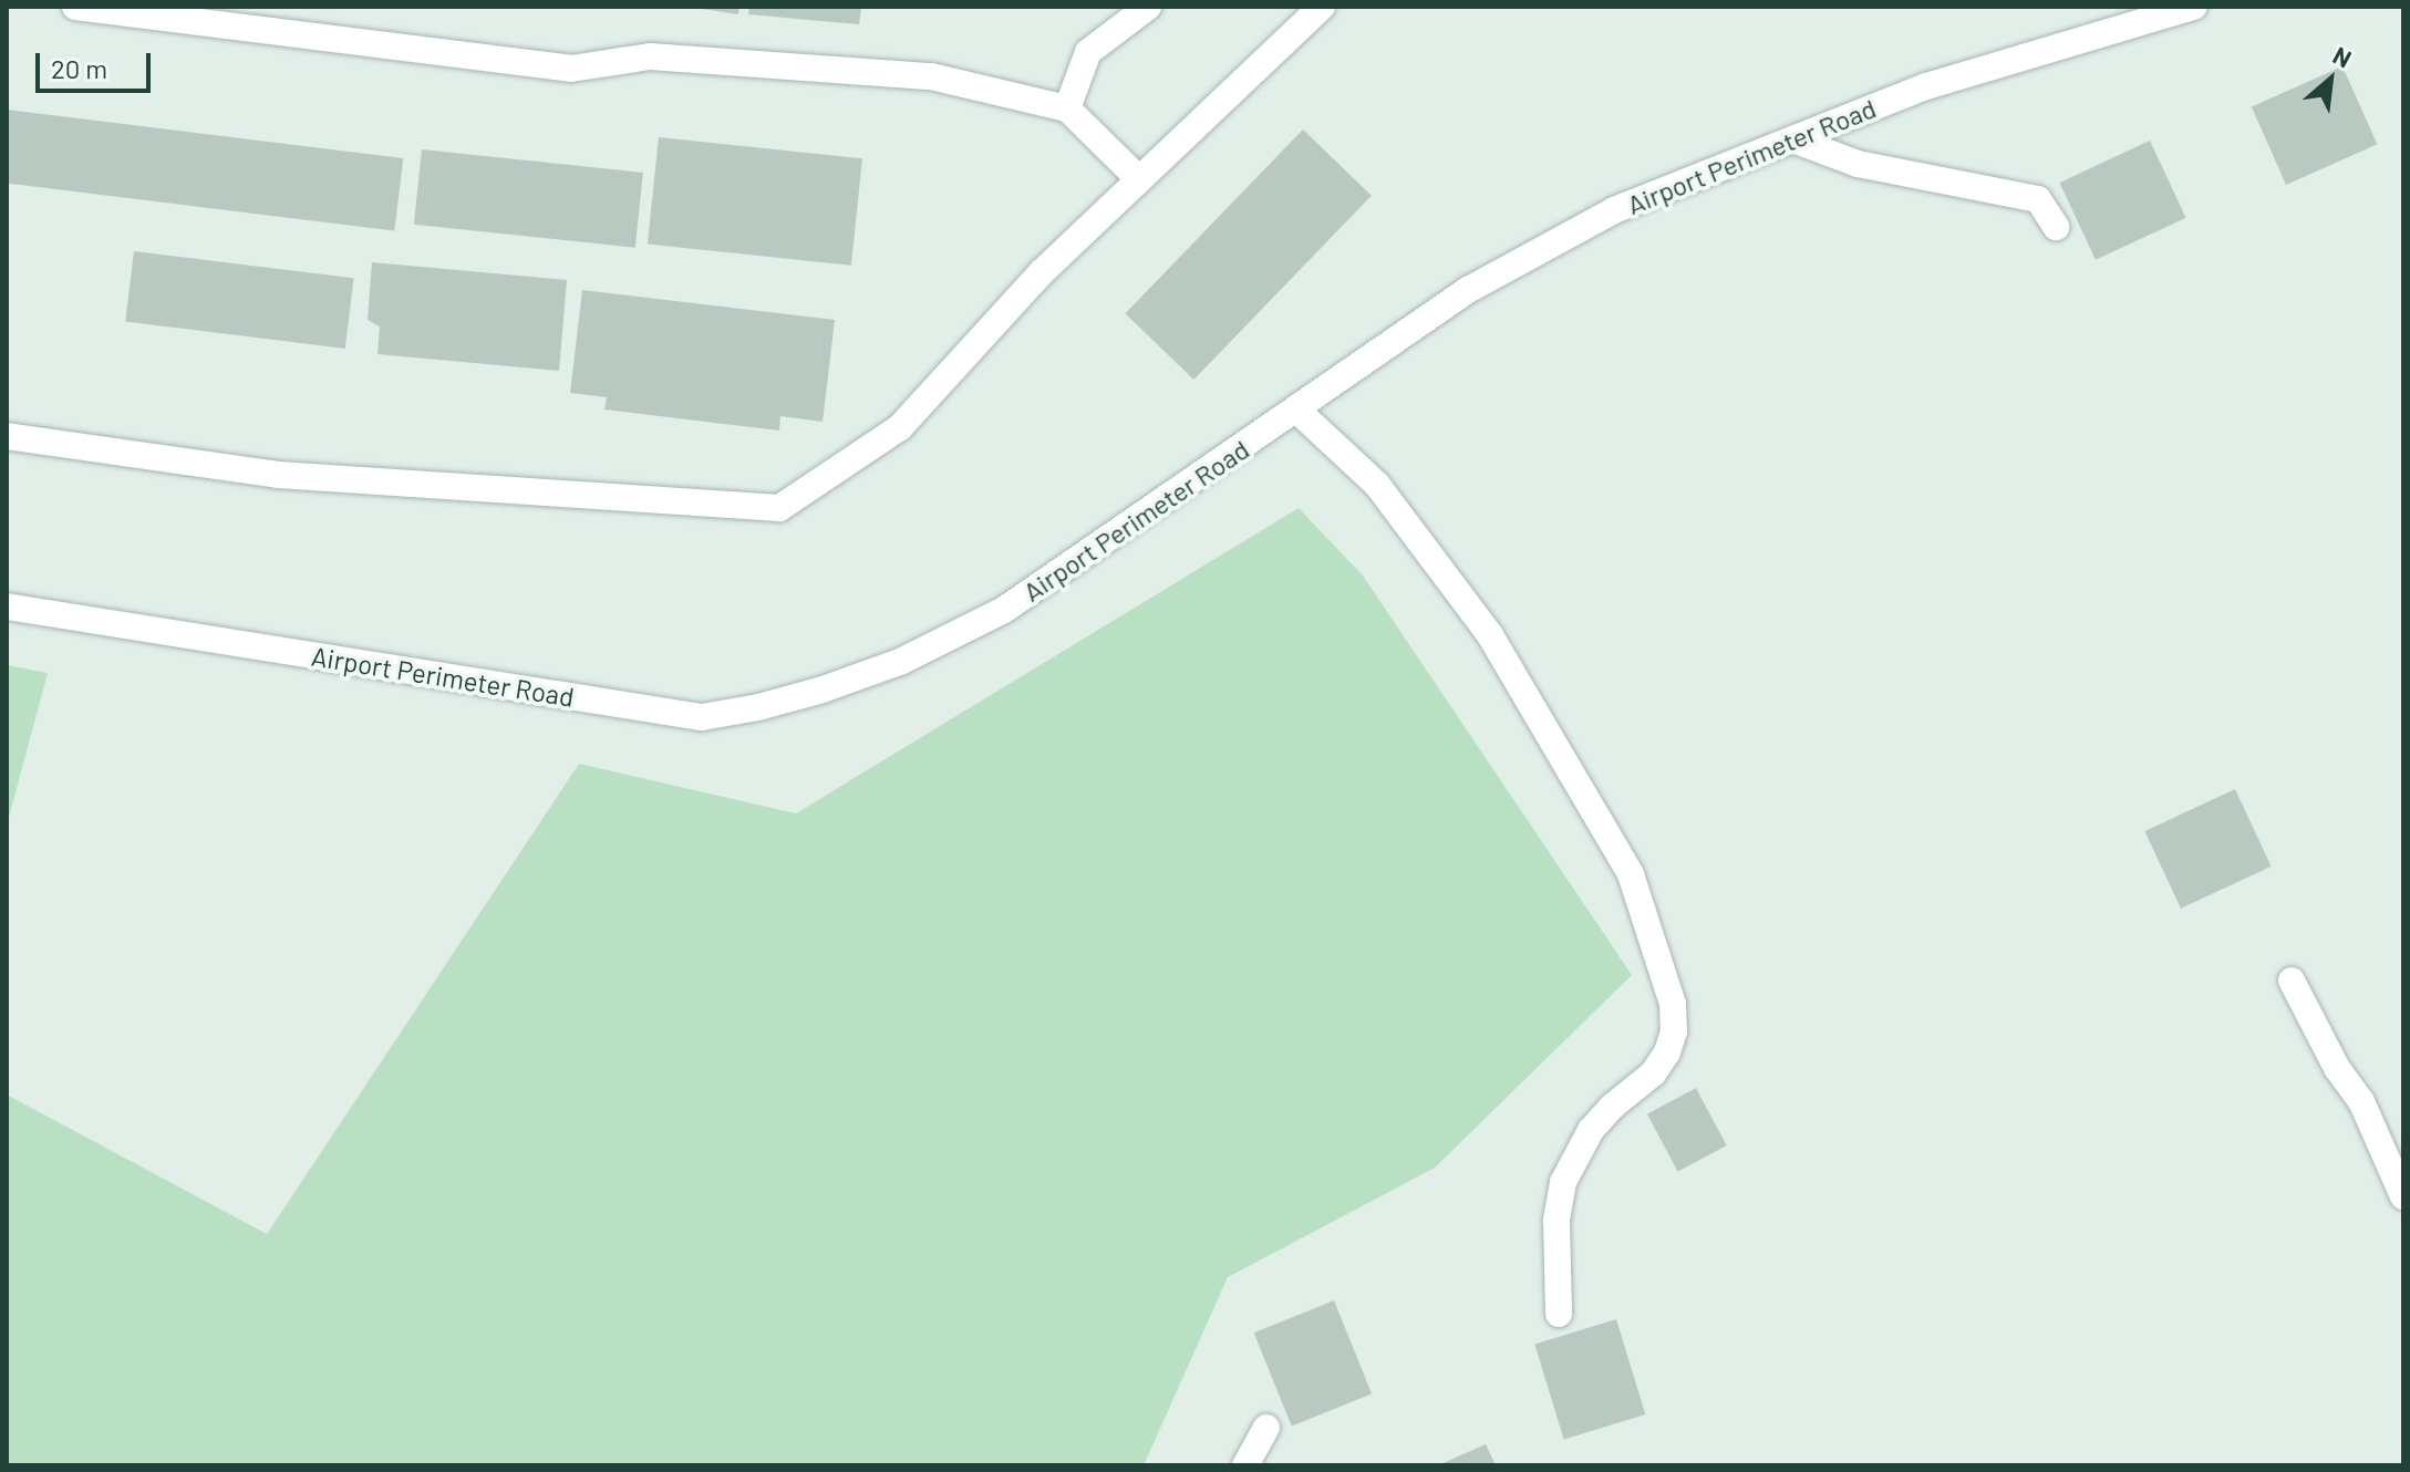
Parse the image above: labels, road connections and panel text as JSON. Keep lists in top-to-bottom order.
{
  "streets": {
    "street": ["Airport Perimeter Road"]
  },
  "scale_bar": "20 m",
  "north": "top right"
}
